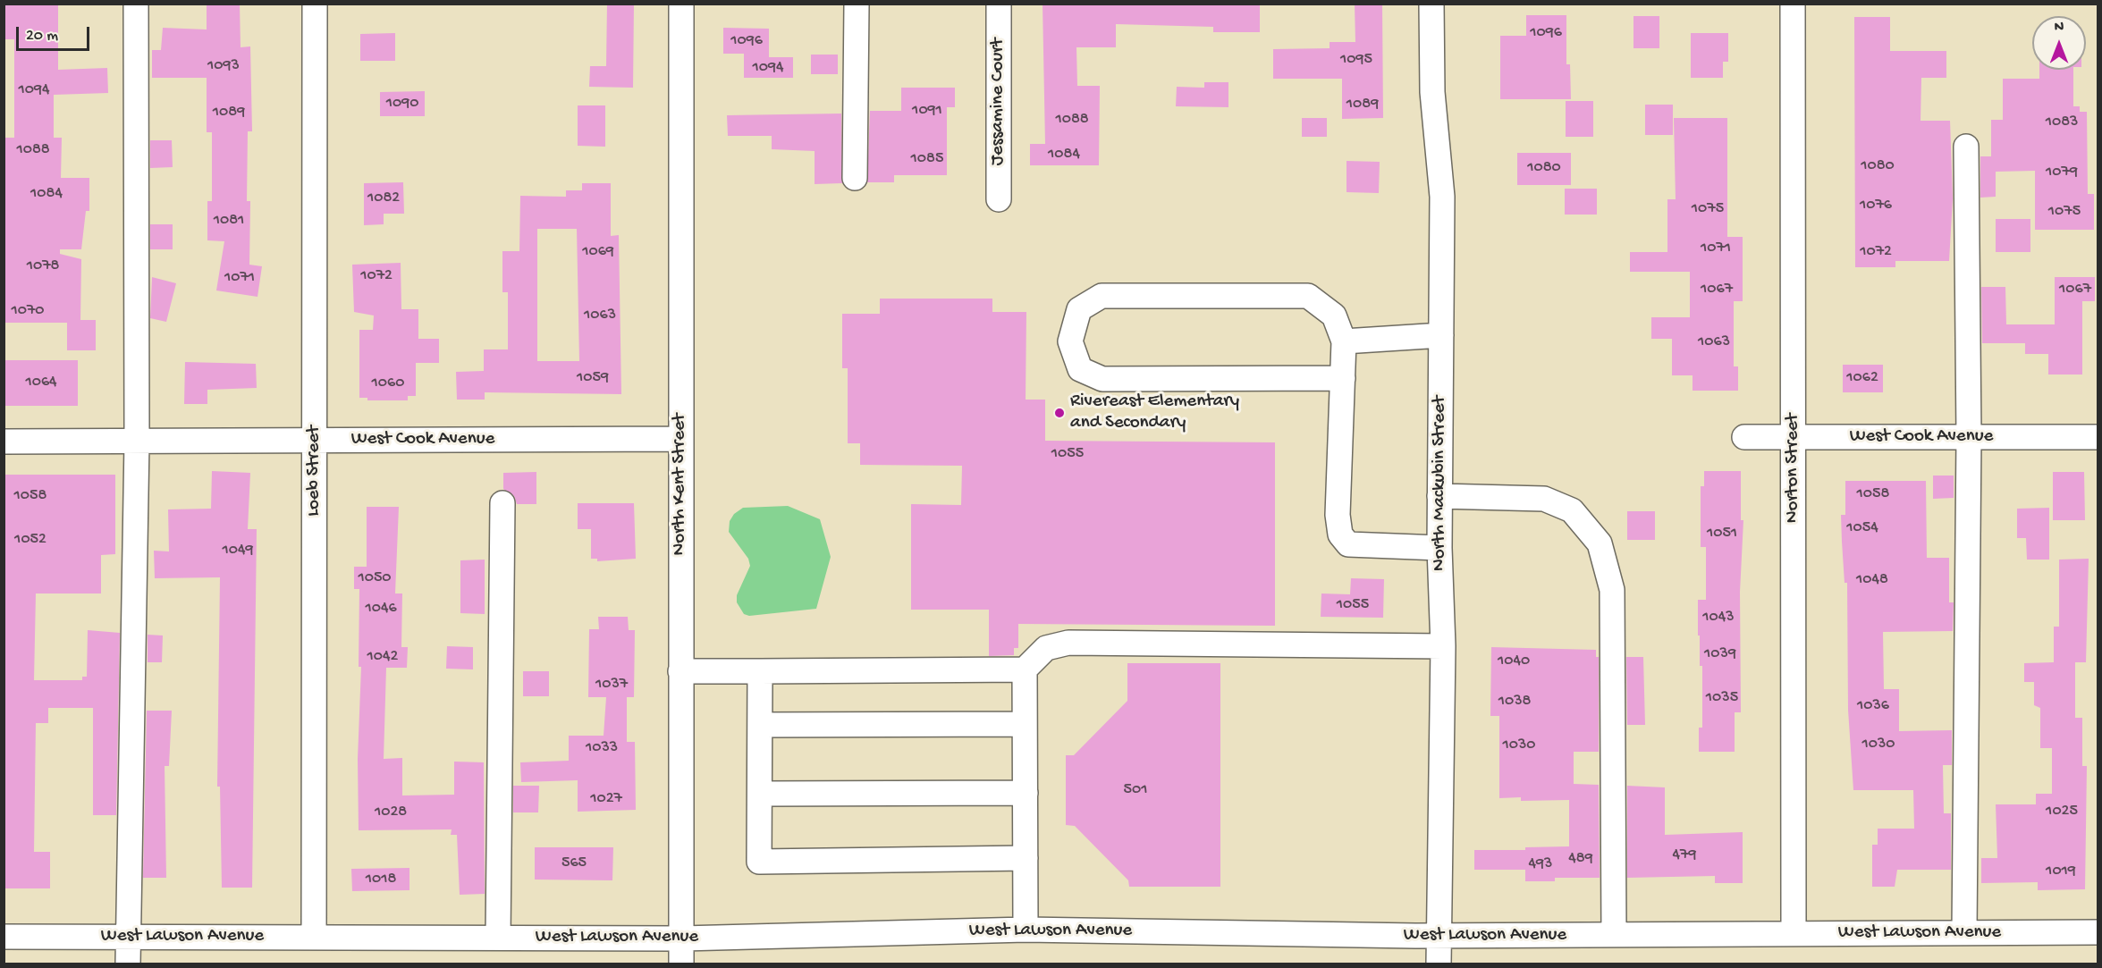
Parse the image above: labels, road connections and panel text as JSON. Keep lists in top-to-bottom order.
{
  "streets": {
    "street": [
      "Jessamine Court",
      "West Cook Avenue",
      "Norton Street",
      "Loeb Street",
      "North Mackubin Street",
      "North Kent Street",
      "West Lawson Avenue"
    ]
  },
  "crossings": [
    ["West Cook Avenue", "Norton Street"],
    ["West Cook Avenue", "Loeb Street"],
    ["West Cook Avenue", "North Kent Street"],
    ["Norton Street", "West Lawson Avenue"],
    ["Loeb Street", "West Lawson Avenue"],
    ["North Mackubin Street", "West Lawson Avenue"],
    ["North Kent Street", "West Lawson Avenue"]
  ],
  "places": ["Rivereast Elementary and Secondary"],
  "house_numbers": [
    "1096",
    "1096",
    "1095",
    "1093",
    "1094",
    "1094",
    "1090",
    "1089",
    "1091",
    "1089",
    "1088",
    "1083",
    "1088",
    "1084",
    "1085",
    "1080",
    "1080",
    "1079",
    "1084",
    "1082",
    "1076",
    "1075",
    "1075",
    "1081",
    "1071",
    "1069",
    "1072",
    "1078",
    "1072",
    "1071",
    "1067",
    "1067",
    "1070",
    "1063",
    "1063",
    "1059",
    "1062",
    "1064",
    "1060",
    "1055",
    "1058",
    "1058",
    "1054",
    "1051",
    "1052",
    "1049",
    "1050",
    "1048",
    "1055",
    "1046",
    "1043",
    "1039",
    "1042",
    "1040",
    "1037",
    "1035",
    "1038",
    "1036",
    "1030",
    "1030",
    "1033",
    "501",
    "1027",
    "1025",
    "1028",
    "479",
    "489",
    "565",
    "493",
    "1019",
    "1018"
  ],
  "scale_bar": "20 m",
  "north": "top"
}
